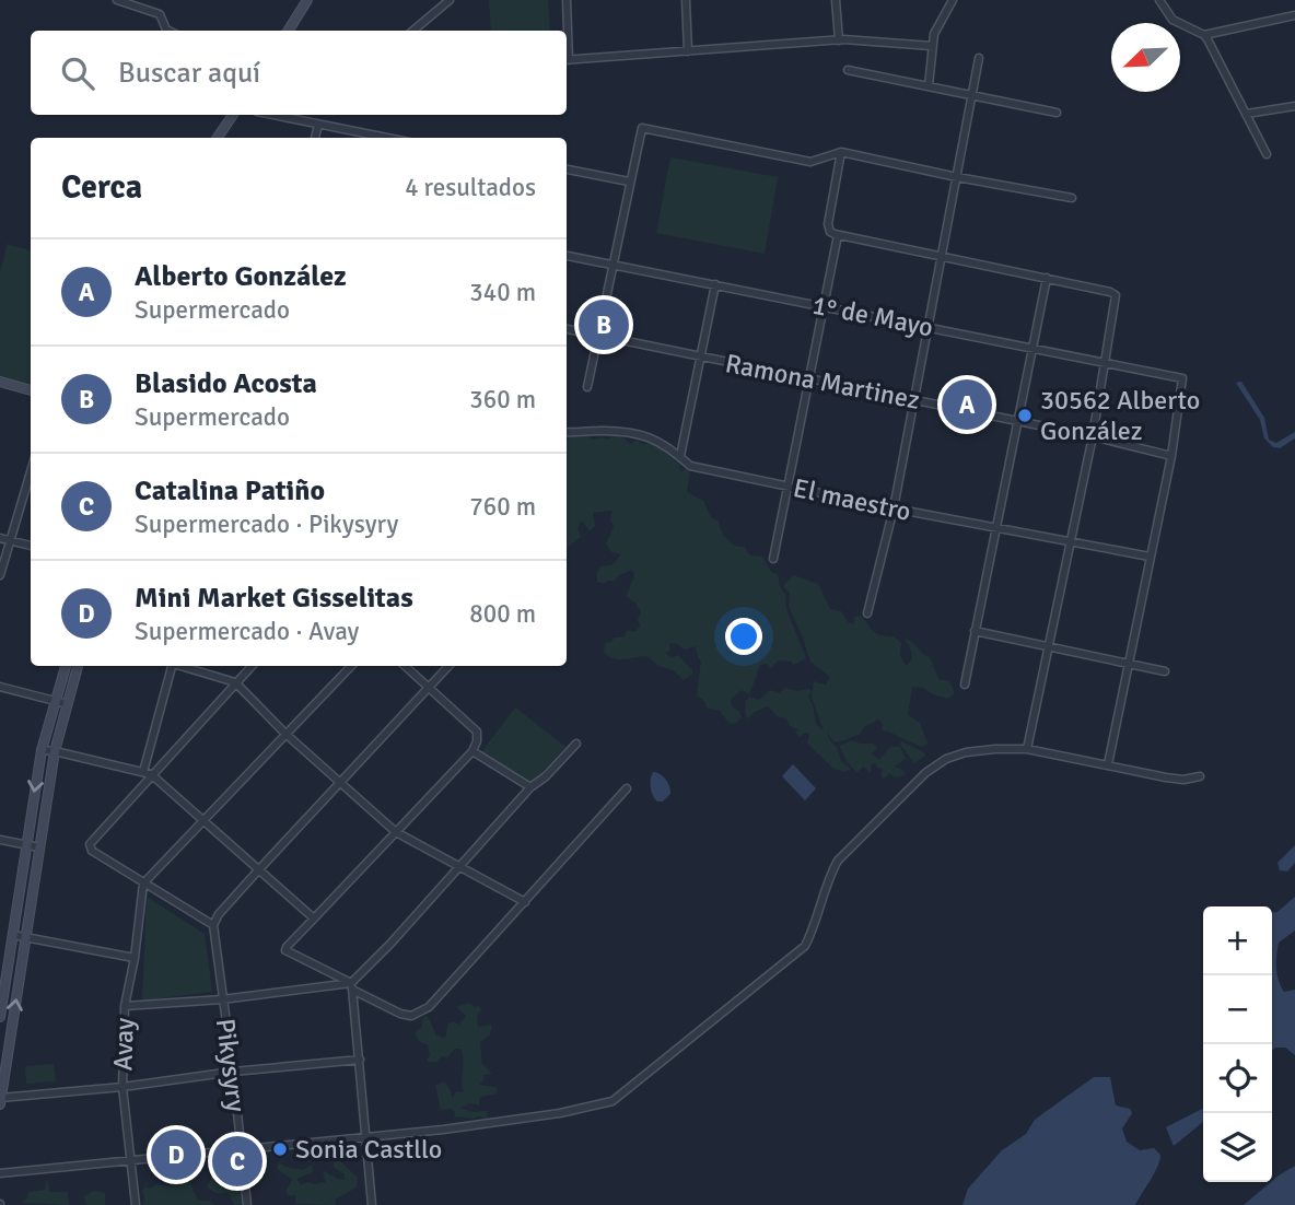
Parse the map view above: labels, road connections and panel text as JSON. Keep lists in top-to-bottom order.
{
  "streets": {
    "street": [
      "1° de Mayo",
      "Ramona Martinez",
      "El maestro",
      "Avay",
      "Pikysyry"
    ]
  },
  "crossings": [
    ["1° de Mayo", "Ramona Martinez"]
  ],
  "places": ["30562 Alberto González", "Sonia Castllo"],
  "north": "bottom left",
  "page": {
    "search": "Buscar aquí",
    "heading": ["Cerca", "4 resultados"],
    "list": [
      {
        "mark": "A",
        "name": "Alberto González",
        "note": "Supermercado",
        "value": "340 m"
      },
      {
        "mark": "B",
        "name": "Blasido Acosta",
        "note": "Supermercado",
        "value": "360 m"
      },
      {
        "mark": "C",
        "name": "Catalina Patiño",
        "note": "Supermercado · Pikysyry",
        "value": "760 m"
      },
      {
        "mark": "D",
        "name": "Mini Market Gisselitas",
        "note": "Supermercado · Avay",
        "value": "800 m"
      }
    ],
    "pins": [
      "B",
      "A",
      "D",
      "C"
    ],
    "map_buttons": ["+", "−"]
  }
}
